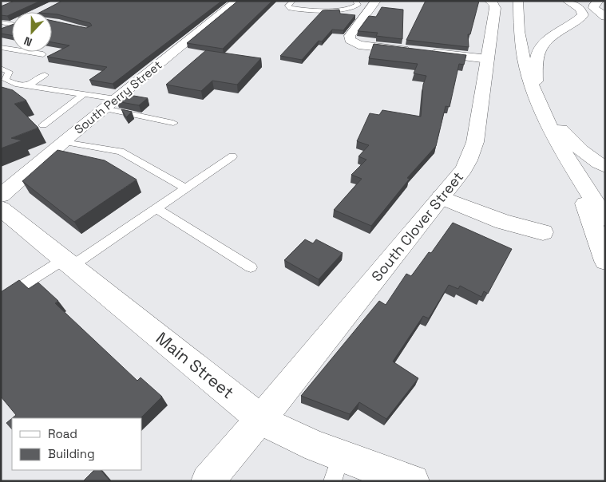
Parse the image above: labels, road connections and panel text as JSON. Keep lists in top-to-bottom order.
{
  "streets": {
    "main road": ["South Perry Street", "South Clover Street", "Main Street"]
  },
  "crossings": [
    ["South Clover Street", "Main Street"]
  ],
  "legend": ["Road", "Building"],
  "north": "bottom"
}
